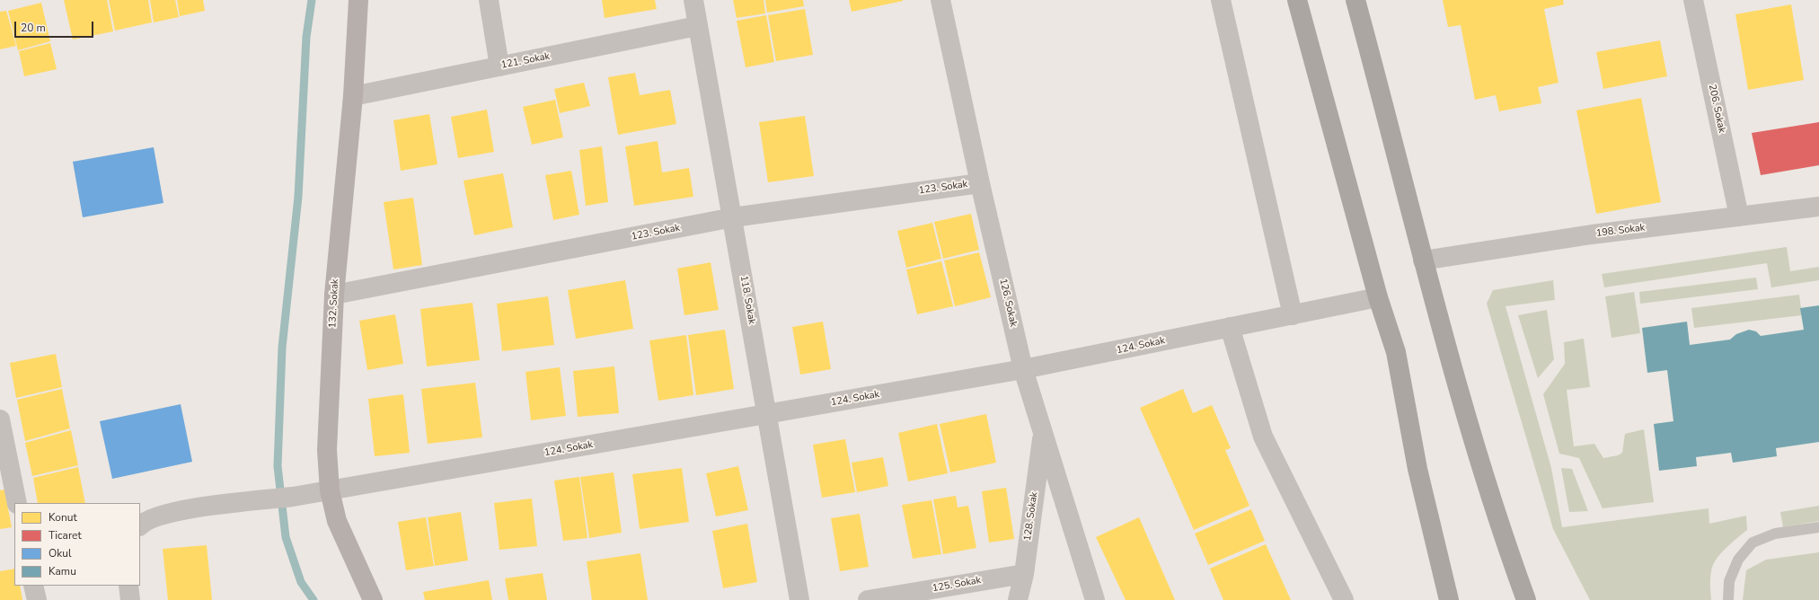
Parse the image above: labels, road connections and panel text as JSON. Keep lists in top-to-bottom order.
{
  "streets": {
    "main road": ["132. Sokak"],
    "street": [
      "121. Sokak",
      "206. Sokak",
      "123. Sokak",
      "198. Sokak",
      "118. Sokak",
      "126. Sokak",
      "124. Sokak",
      "128. Sokak",
      "125. Sokak"
    ]
  },
  "crossings": [
    ["121. Sokak", "118. Sokak"],
    ["121. Sokak", "132. Sokak"],
    ["206. Sokak", "198. Sokak"],
    ["123. Sokak", "118. Sokak"],
    ["123. Sokak", "126. Sokak"],
    ["123. Sokak", "132. Sokak"],
    ["118. Sokak", "124. Sokak"],
    ["126. Sokak", "124. Sokak"],
    ["126. Sokak", "128. Sokak"],
    ["132. Sokak", "124. Sokak"],
    ["128. Sokak", "125. Sokak"]
  ],
  "legend": [
    "Konut",
    "Ticaret",
    "Okul",
    "Kamu"
  ],
  "scale_bar": "20 m"
}
